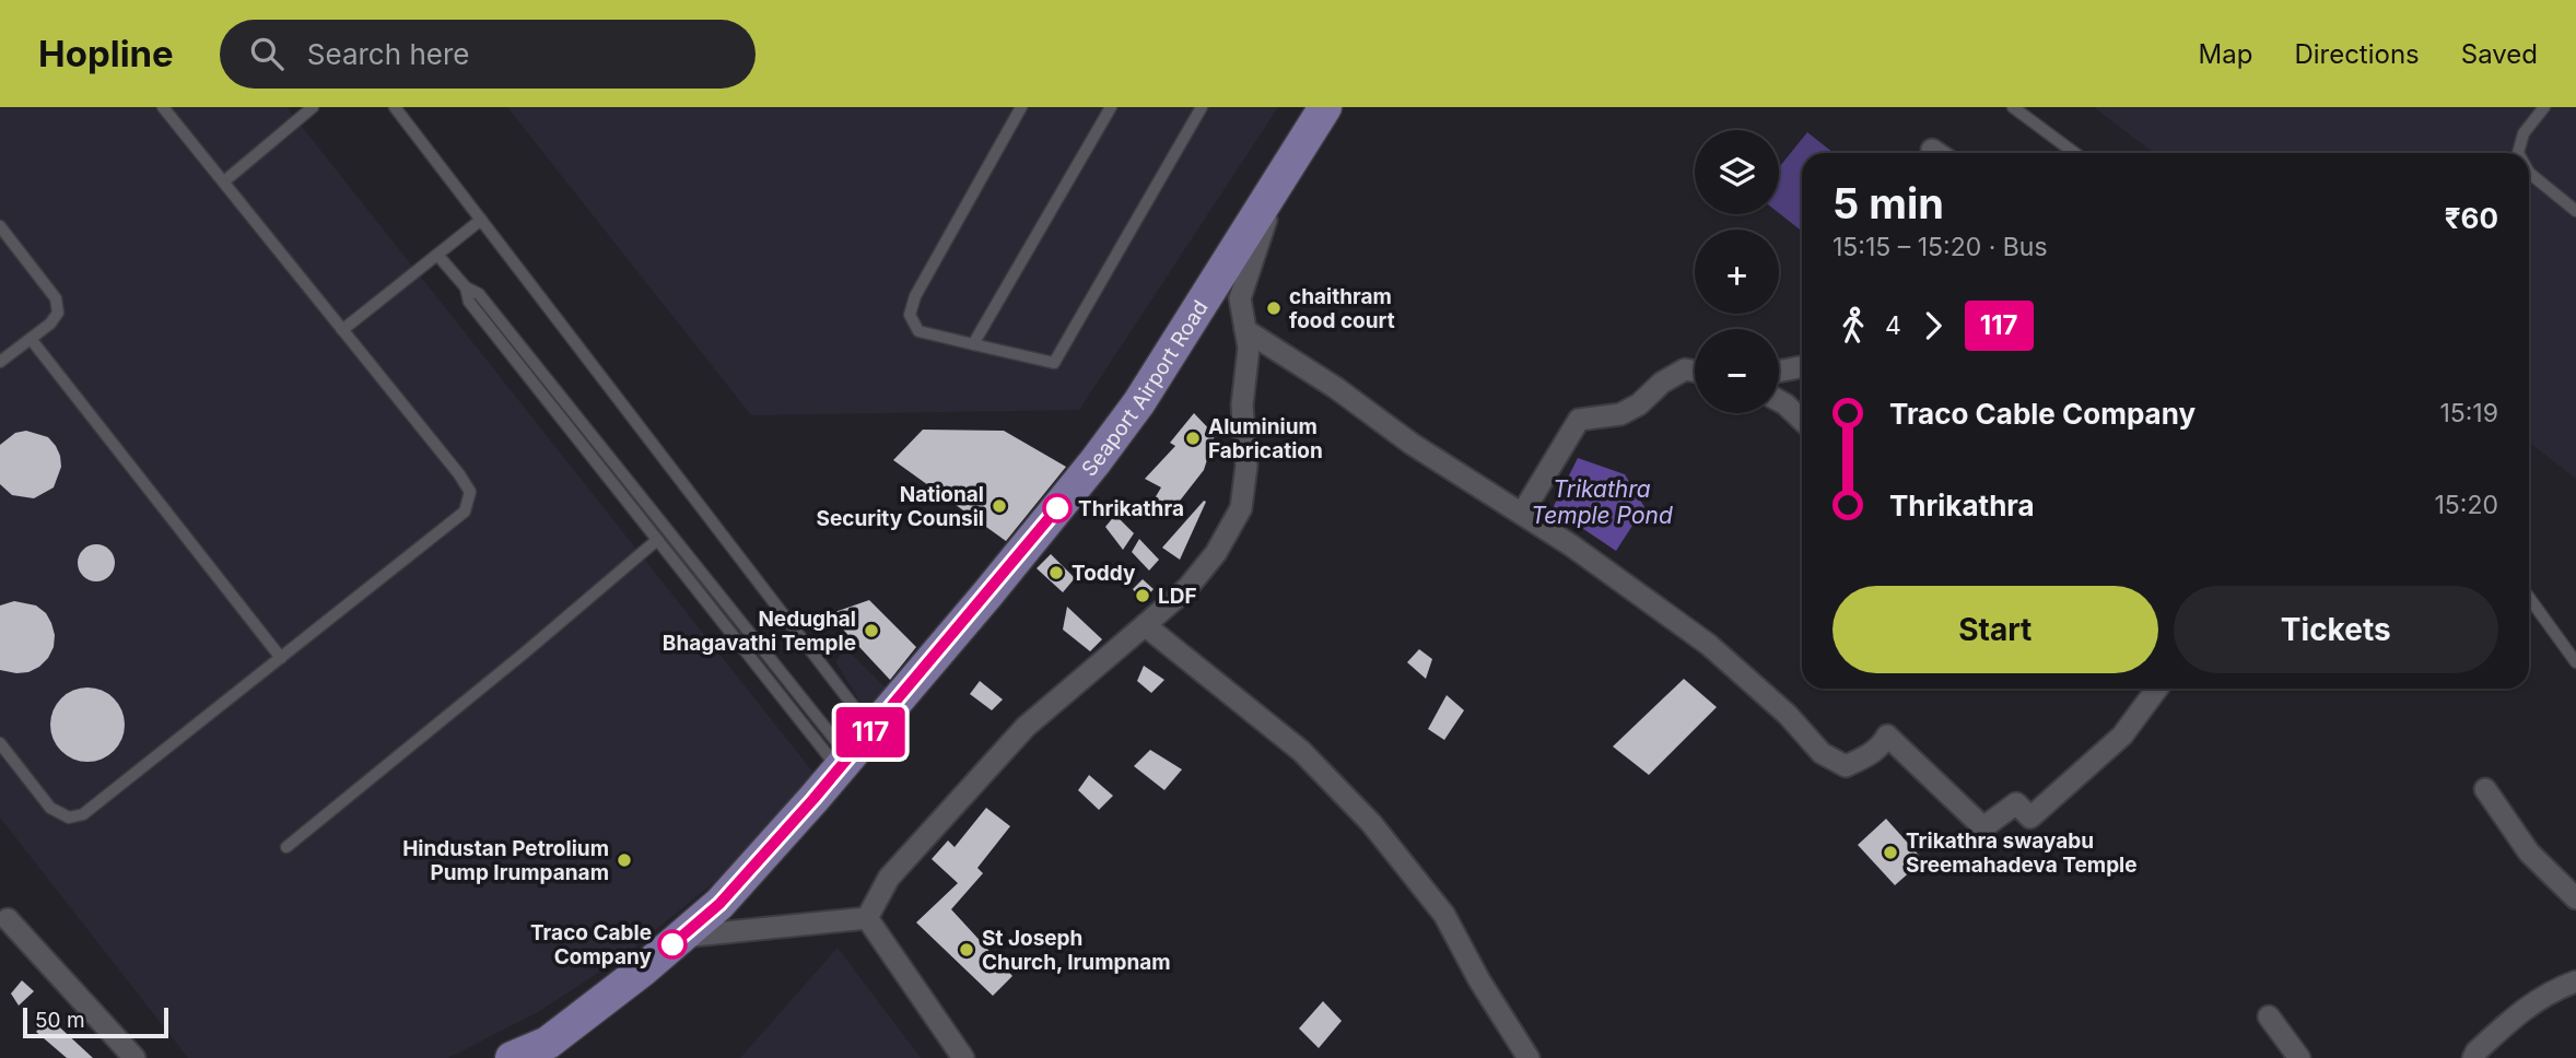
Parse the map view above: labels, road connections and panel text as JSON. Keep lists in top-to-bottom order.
{
  "streets": {
    "main road": ["Seaport Airport Road"]
  },
  "water": ["Trikathra Temple Pond"],
  "places": [
    "chaithram food court",
    "Aluminium Fabrication",
    "National Security Counsil",
    "Thrikathra",
    "Toddy",
    "LDF",
    "Nedughal Bhagavathi Temple",
    "Trikathra swayabu Sreemahadeva Temple",
    "Hindustan Petrolium Pump Irumpanam",
    "Traco Cable Company",
    "St Joseph Church, Irumpnam"
  ],
  "lines": ["bus line 117"],
  "scale_bar": "50 m",
  "page": {
    "header": "Hopline",
    "search": "Search here",
    "nav": ["Map", "Directions", "Saved"],
    "on_map": "117",
    "map_buttons": ["+", "−"],
    "heading": ["5 min", "15:15 – 15:20 · Bus", "₹60"],
    "legs": ["4", "117"],
    "list": [
      {
        "name": "Traco Cable Company",
        "value": "15:19"
      },
      {
        "name": "Thrikathra",
        "value": "15:20"
      }
    ],
    "buttons": ["Start", "Tickets"],
    "scale": "50 m"
  }
}
